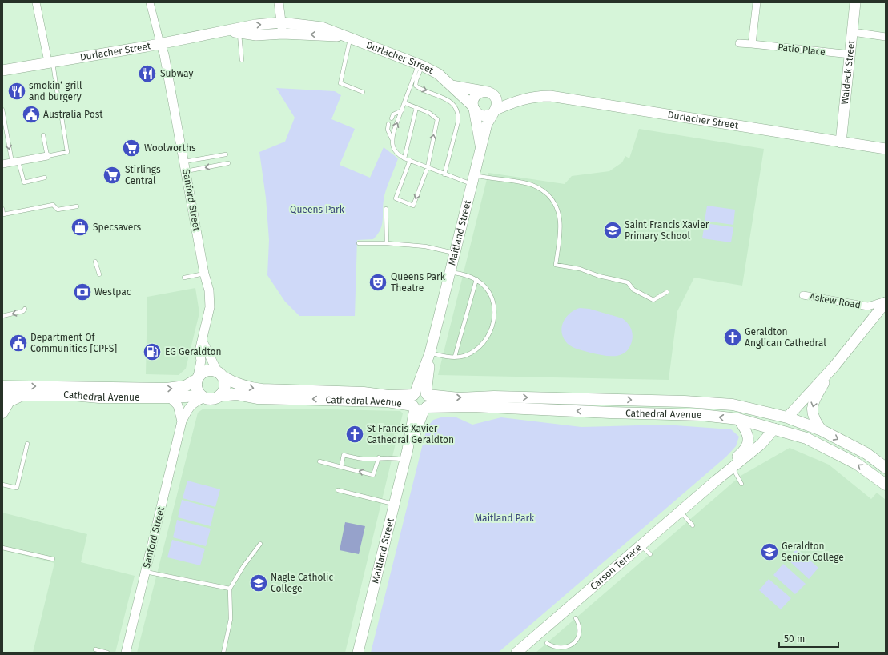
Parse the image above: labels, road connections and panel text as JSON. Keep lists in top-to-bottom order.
{
  "streets": {
    "main road": [
      "Durlacher Street",
      "Waldeck Street",
      "Maitland Street",
      "Cathedral Avenue",
      "Carson Terrace"
    ],
    "street": ["Patio Place", "Sanford Street", "Askew Road"]
  },
  "crossings": [
    ["Patio Place", "Waldeck Street"],
    ["Durlacher Street", "Waldeck Street"],
    ["Durlacher Street", "Sanford Street"],
    ["Durlacher Street", "Maitland Street"],
    ["Sanford Street", "Cathedral Avenue"],
    ["Maitland Street", "Cathedral Avenue"],
    ["Cathedral Avenue", "Carson Terrace"]
  ],
  "parks": ["Queens Park", "Maitland Park"],
  "places": {
    "restaurant": ["Subway", "smokin‘ grill and burgery"],
    "public building": ["Australia Post", "Department Of Communities [CPFS]"],
    "supermarket": ["Woolworths", "Stirlings Central"],
    "shop": ["Specsavers"],
    "school or university": ["Saint Francis Xavier Primary School", "Geraldton Senior College", "Nagle Catholic College"],
    "theatre": ["Queens Park Theatre"],
    "bank": ["Westpac"],
    "church": ["Geraldton Anglican Cathedral", "St Francis Xavier Cathedral Geraldton"],
    "fuel station": ["EG Geraldton"]
  },
  "scale_bar": "50 m"
}
